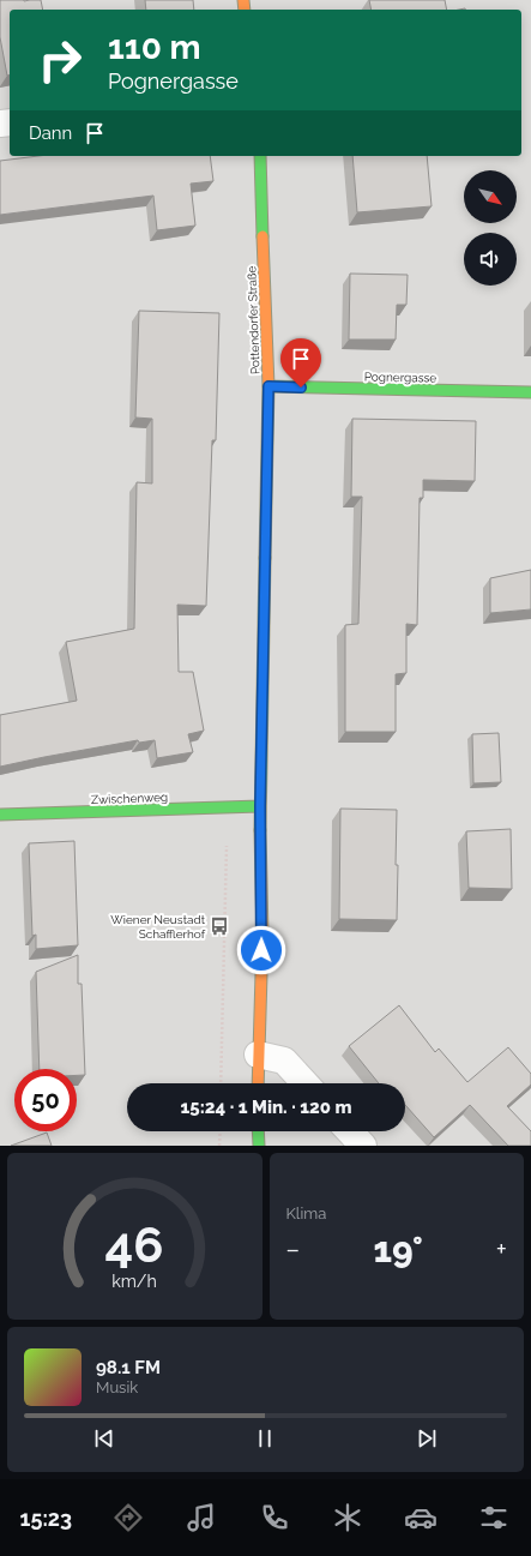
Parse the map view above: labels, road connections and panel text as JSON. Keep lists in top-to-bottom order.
{
  "streets": {
    "main road": ["Pottendorfer Straße", "Pognergasse", "Zwischenweg"]
  },
  "crossings": [
    ["Pottendorfer Straße", "Pognergasse"],
    ["Pottendorfer Straße", "Zwischenweg"]
  ],
  "places": {
    "bus stop": ["Wiener Neustadt Schafflerhof"]
  },
  "north": "bottom right",
  "page": {
    "turn": ["110 m", "Pognergasse"],
    "then": "Dann",
    "limit": "50",
    "trip": "15:24 · 1 Min. · 120 m",
    "tile": "Klima",
    "heat": ["−", "19°", "+"],
    "song": ["98.1 FM", "Musik"],
    "tabs": "15:23",
    "gauge": ["46", "km/h"]
  }
}
